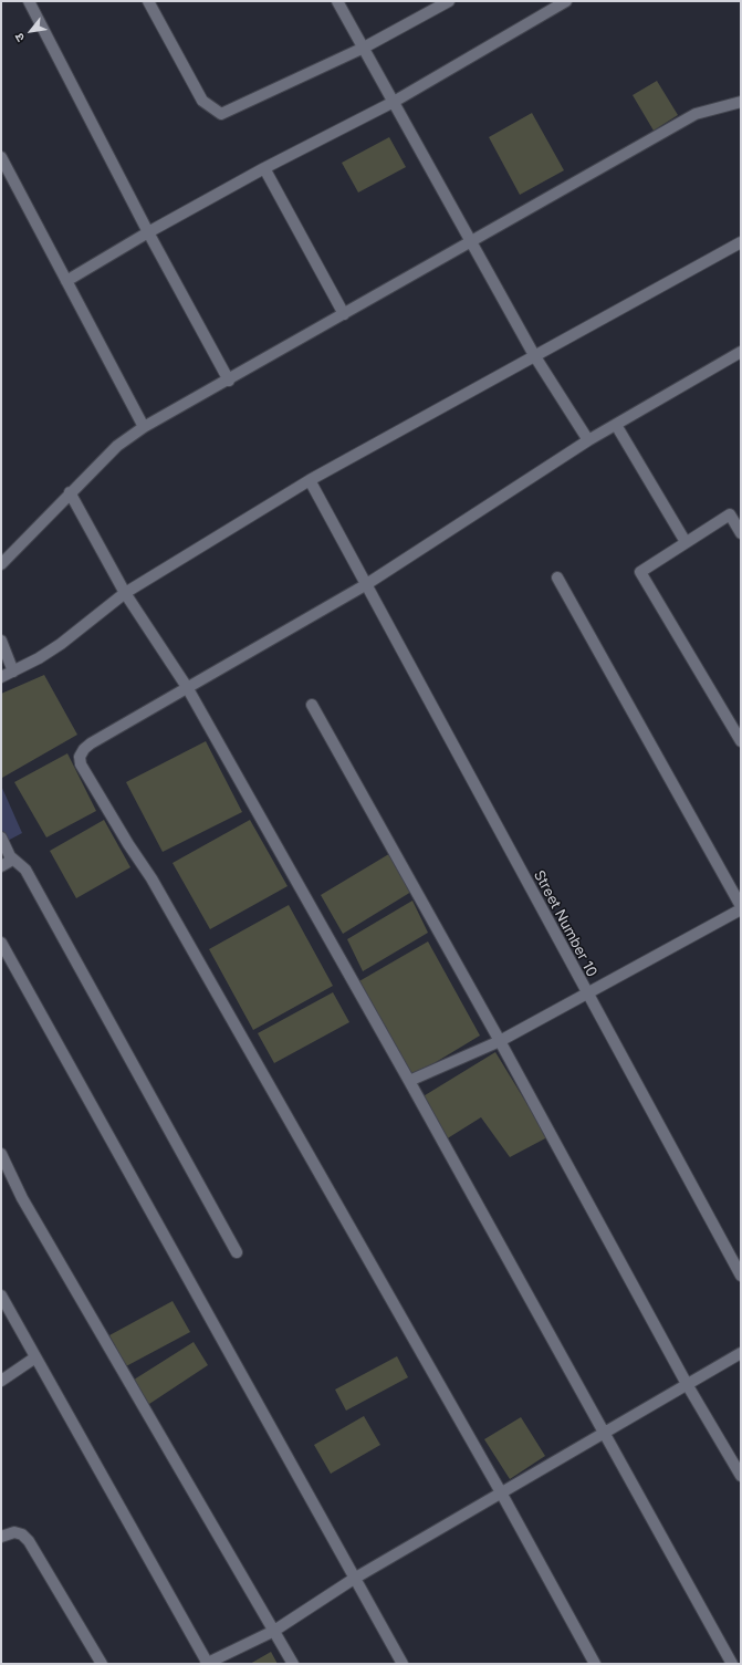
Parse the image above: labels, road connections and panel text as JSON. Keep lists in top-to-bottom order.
{
  "streets": {
    "street": ["Street Number 10"]
  },
  "north": "bottom left"
}
